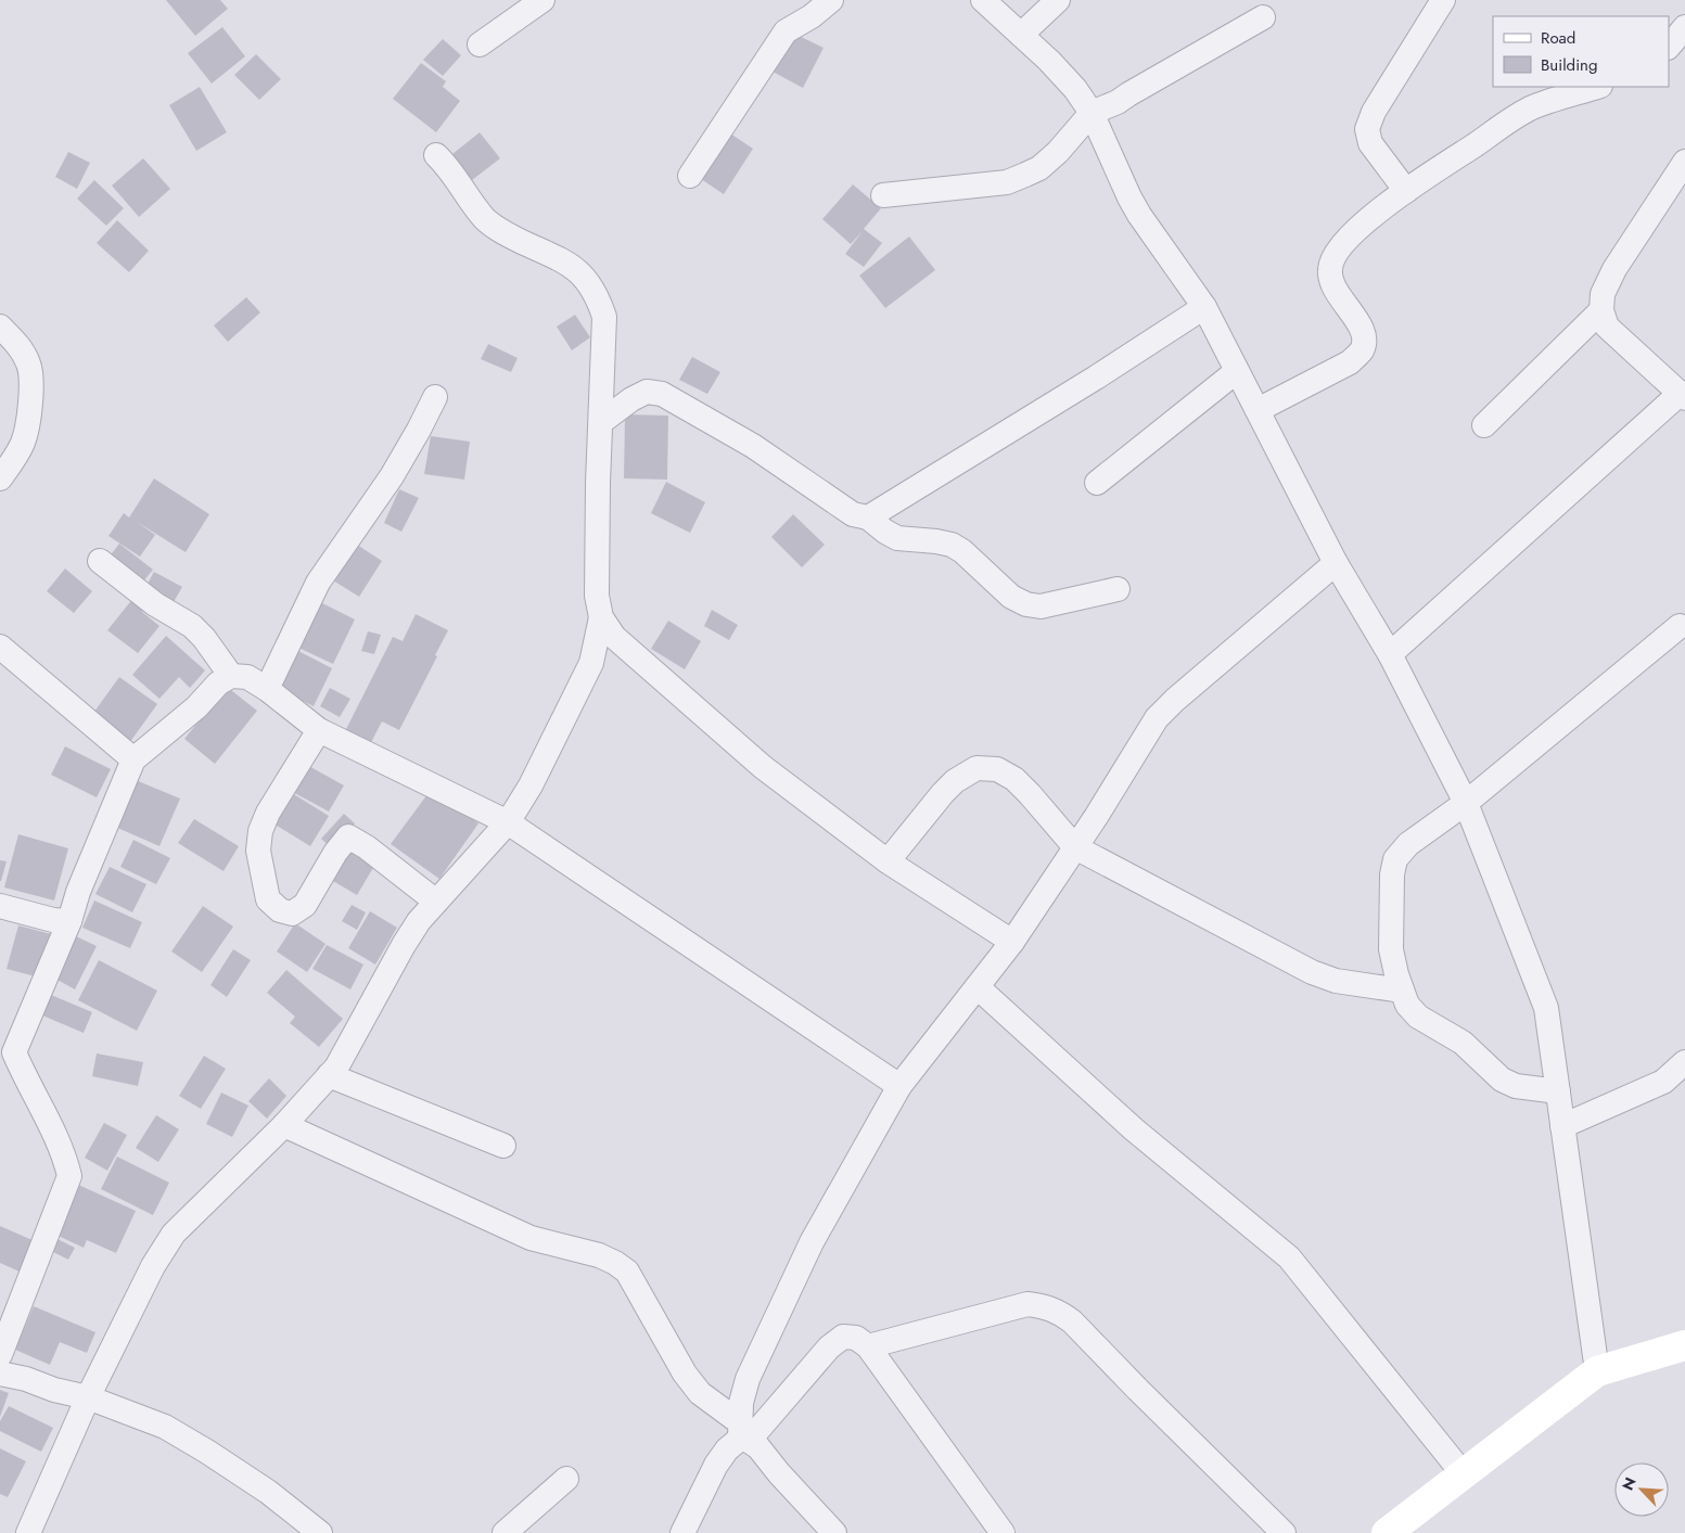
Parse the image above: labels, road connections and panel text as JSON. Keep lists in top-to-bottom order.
{
  "legend": ["Road", "Building"],
  "north": "top left"
}
